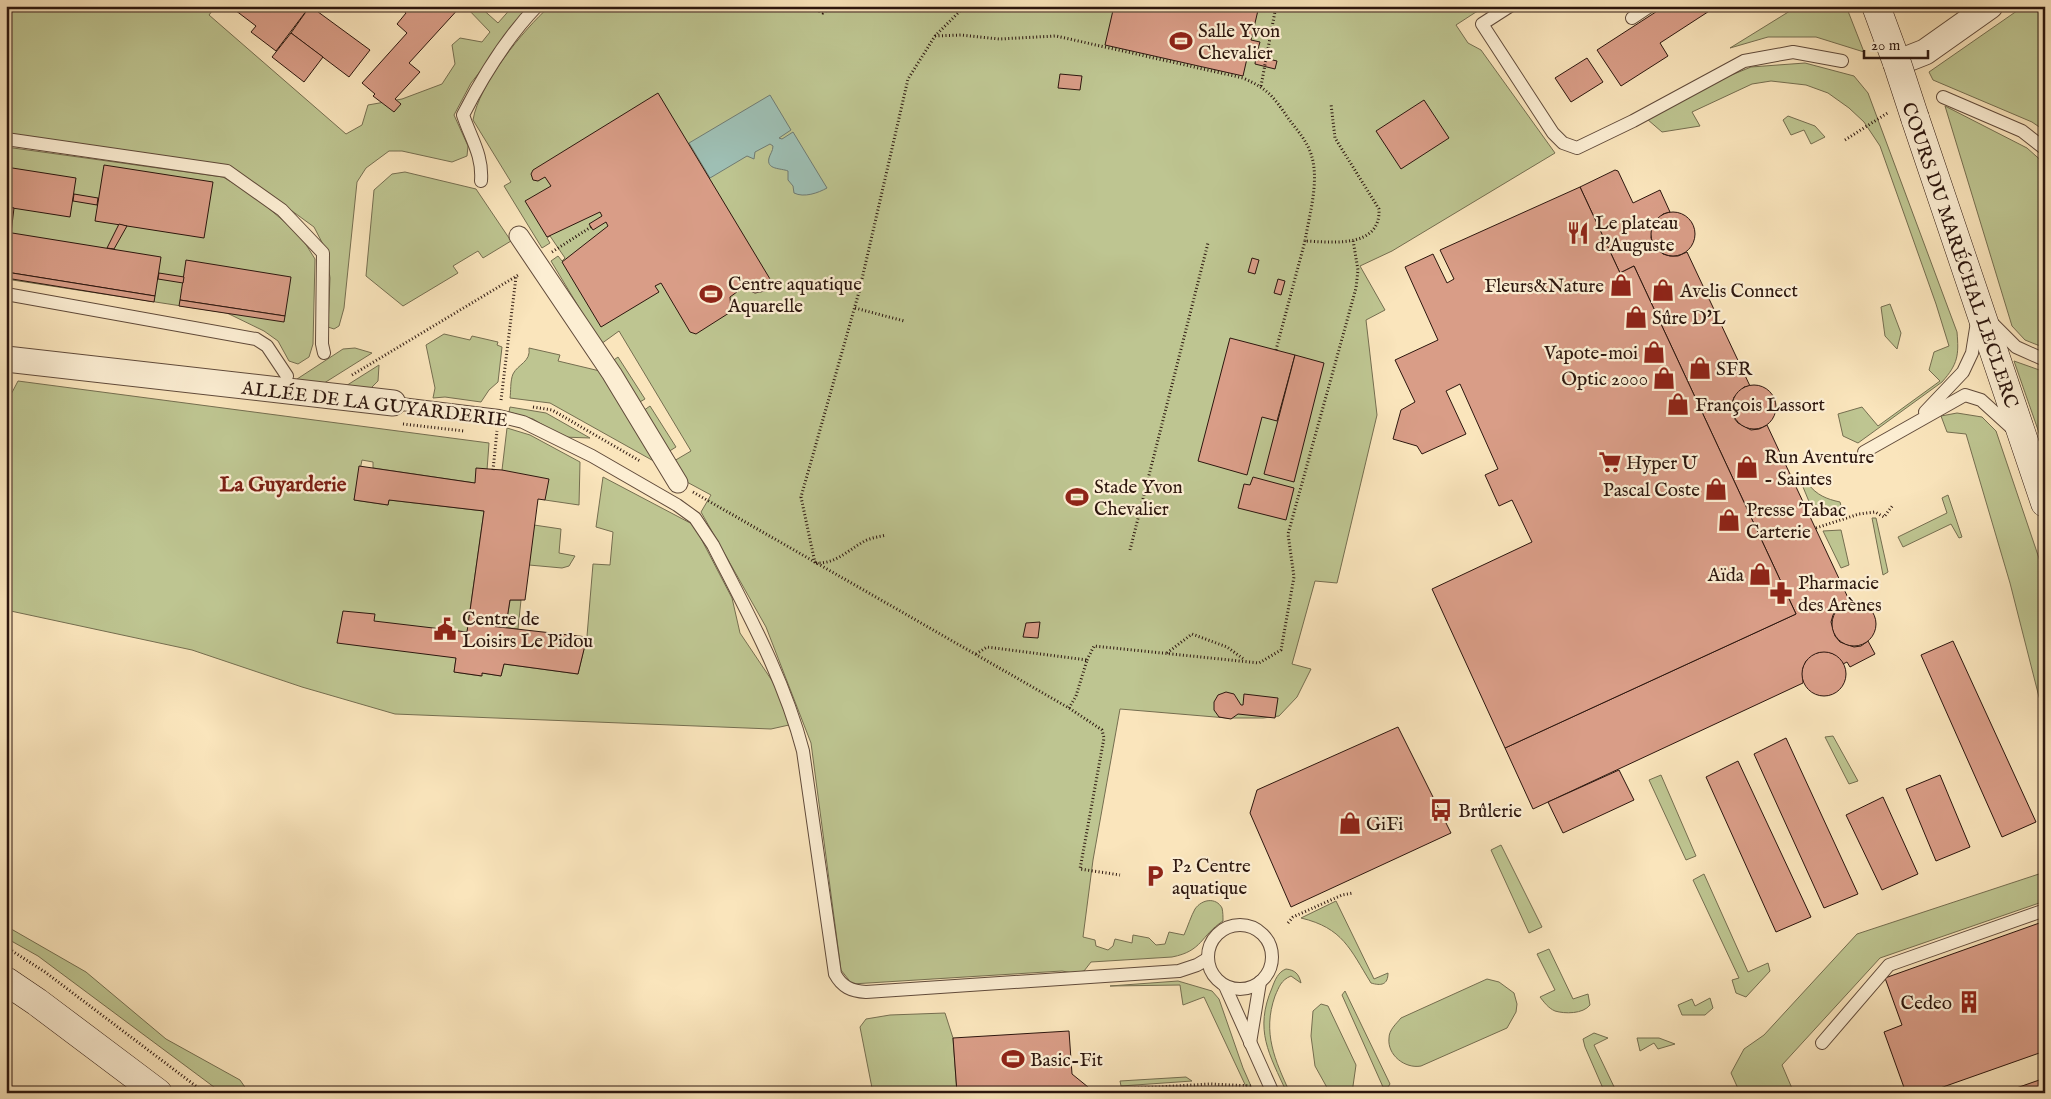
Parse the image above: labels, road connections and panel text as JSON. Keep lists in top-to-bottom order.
{
  "streets": {
    "main road": ["COURS DU MARÉCHAL LECLERC"],
    "street": ["ALLÉE DE LA GUYARDERIE"]
  },
  "districts": ["La Guyarderie"],
  "places": {
    "sports": [
      "Salle Yvon Chevalier",
      "Centre aquatique Aquarelle",
      "Stade Yvon Chevalier",
      "Basic-Fit"
    ],
    "restaurant": ["Le plateau d'Auguste"],
    "shop": [
      "Fleurs&Nature",
      "Avelis Connect",
      "Sûre D'L",
      "Vapote-moi",
      "SFR",
      "Optic 2000",
      "François Lassort",
      "Run Aventure - Saintes",
      "Pascal Coste",
      "Presse Tabac Carterie",
      "Aïda",
      "GiFi"
    ],
    "supermarket": ["Hyper U"],
    "pharmacy": ["Pharmacie des Arènes"],
    "public building": ["Centre de Loisirs Le Pidou"],
    "bus stop": ["Brûlerie"],
    "parking": ["P2 Centre aquatique"],
    "building": ["Cedeo"]
  },
  "scale_bar": "20 m"
}
